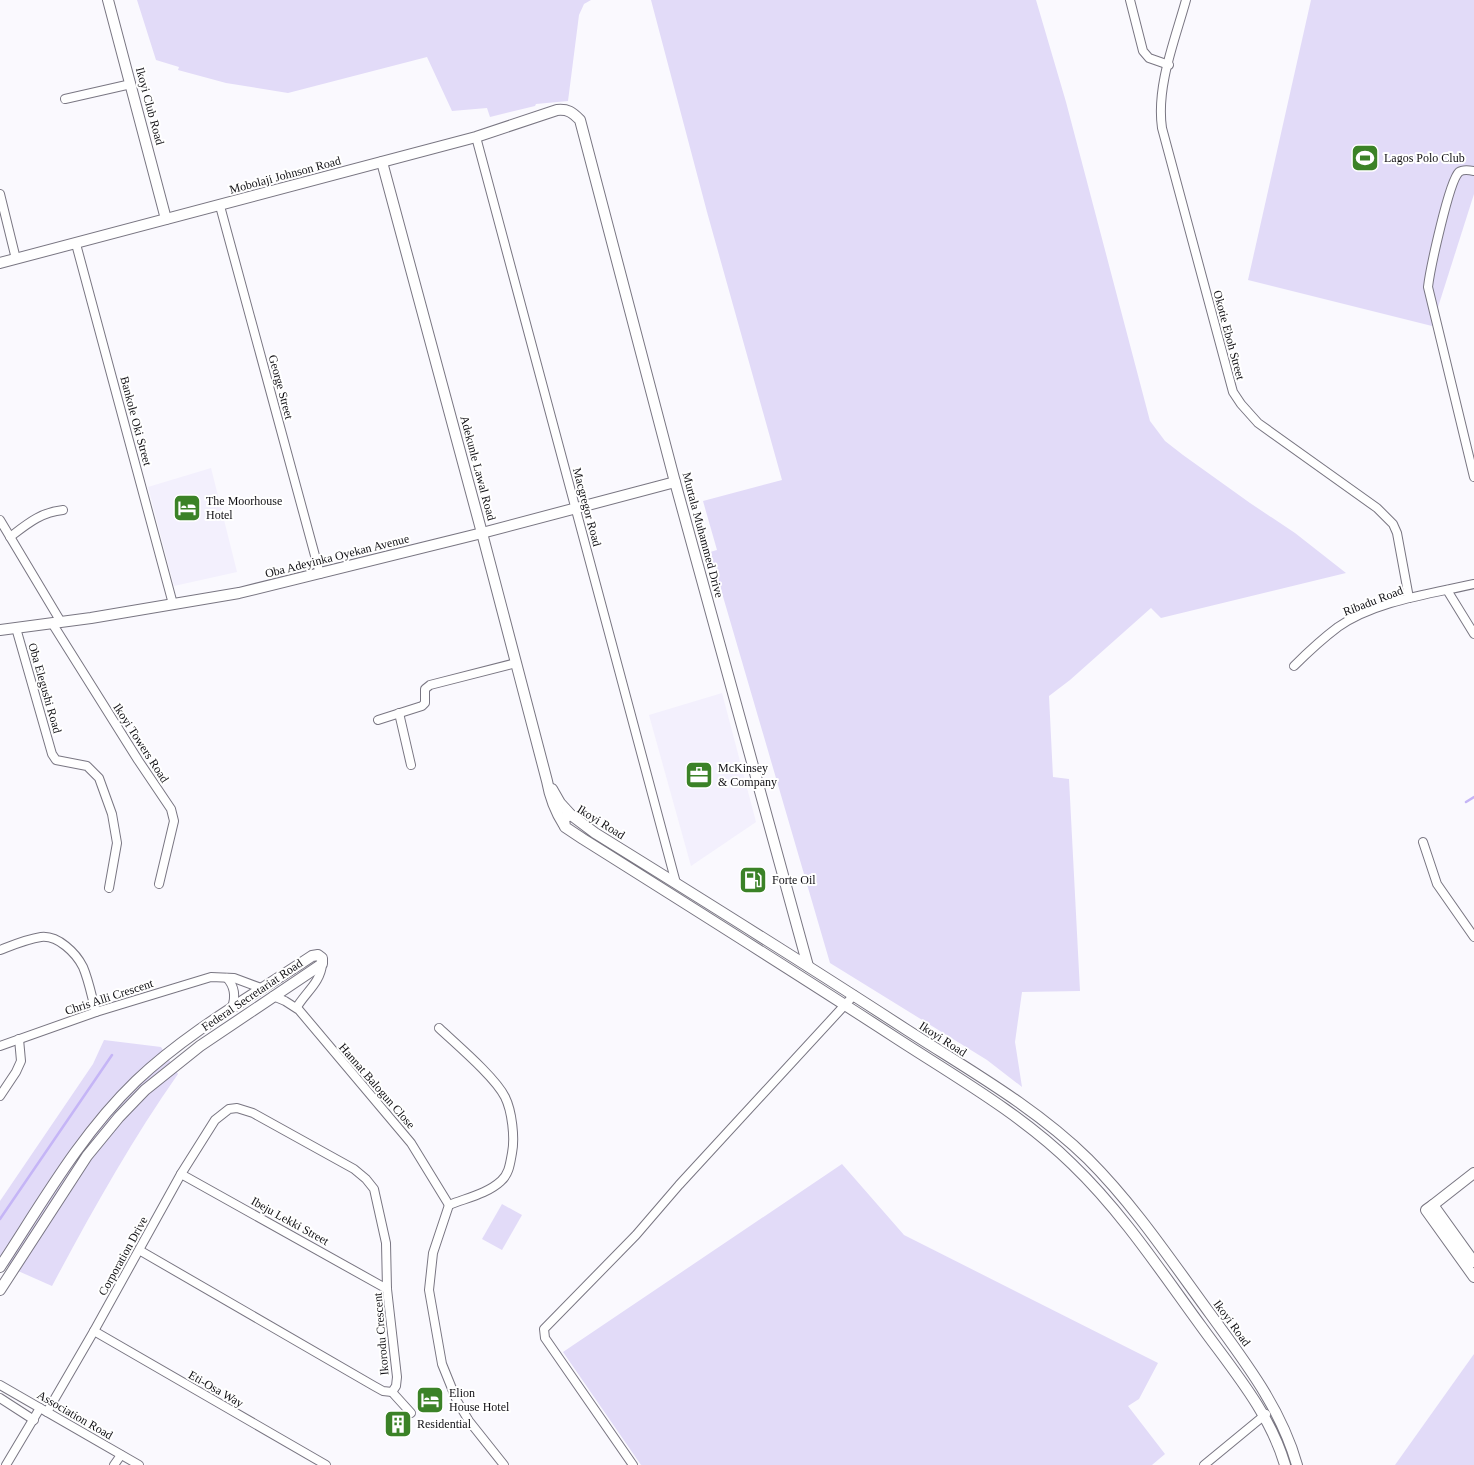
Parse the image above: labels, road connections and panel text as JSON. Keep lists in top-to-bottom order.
{
  "streets": {
    "main road": [
      "Ikoyi Club Road",
      "Mobolaji Johnson Road",
      "Adekunle Lawal Road",
      "Murtala Muhammed Drive",
      "Oba Adeyinka Oyekan Avenue",
      "Ikoyi Road",
      "Federal Secretariat Road"
    ],
    "street": [
      "Okotie Eboh Street",
      "George Street",
      "Bankole Oki Street",
      "Macgregor Road",
      "Ribadu Road",
      "Oba Elegushi Road",
      "Ikoyi Towers Road",
      "Chris Alli Crescent",
      "Hannat Balogun Close",
      "Ibeju Lekki Street",
      "Corporation Drive",
      "Ikorodu Crescent",
      "Eti-Osa Way",
      "Association Road"
    ]
  },
  "crossings": [
    ["Ikoyi Club Road", "Mobolaji Johnson Road"],
    ["Mobolaji Johnson Road", "George Street"],
    ["Mobolaji Johnson Road", "Bankole Oki Street"],
    ["Mobolaji Johnson Road", "Adekunle Lawal Road"],
    ["Mobolaji Johnson Road", "Macgregor Road"],
    ["Mobolaji Johnson Road", "Murtala Muhammed Drive"],
    ["Okotie Eboh Street", "Ribadu Road"],
    ["George Street", "Oba Adeyinka Oyekan Avenue"],
    ["Bankole Oki Street", "Oba Adeyinka Oyekan Avenue"],
    ["Adekunle Lawal Road", "Oba Adeyinka Oyekan Avenue"],
    ["Adekunle Lawal Road", "Ikoyi Road"],
    ["Macgregor Road", "Oba Adeyinka Oyekan Avenue"],
    ["Macgregor Road", "Ikoyi Road"],
    ["Murtala Muhammed Drive", "Oba Adeyinka Oyekan Avenue"],
    ["Murtala Muhammed Drive", "Ikoyi Road"],
    ["Oba Adeyinka Oyekan Avenue", "Oba Elegushi Road"],
    ["Oba Adeyinka Oyekan Avenue", "Ikoyi Towers Road"],
    ["Federal Secretariat Road", "Chris Alli Crescent"],
    ["Federal Secretariat Road", "Hannat Balogun Close"],
    ["Ibeju Lekki Street", "Corporation Drive"],
    ["Ibeju Lekki Street", "Ikorodu Crescent"],
    ["Corporation Drive", "Ikorodu Crescent"],
    ["Corporation Drive", "Eti-Osa Way"],
    ["Corporation Drive", "Association Road"]
  ],
  "places": {
    "sports": ["Lagos Polo Club"],
    "hotel": ["The Moorhouse Hotel", "Elion House Hotel"],
    "office": ["McKinsey & Company"],
    "fuel station": ["Forte Oil"],
    "building": ["Residential"]
  }
}
